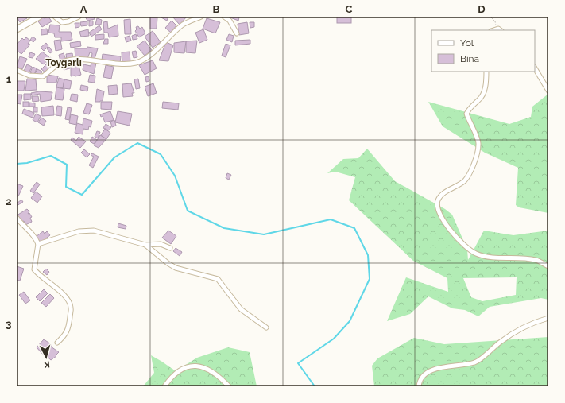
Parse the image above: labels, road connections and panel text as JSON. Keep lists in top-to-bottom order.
{
  "districts": ["Toygarlı"],
  "legend": ["Yol", "Bina"],
  "north": "bottom",
  "grid": {
    "columns": [
      "A",
      "B",
      "C",
      "D"
    ],
    "rows": ["1", "2", "3"]
  }
}
